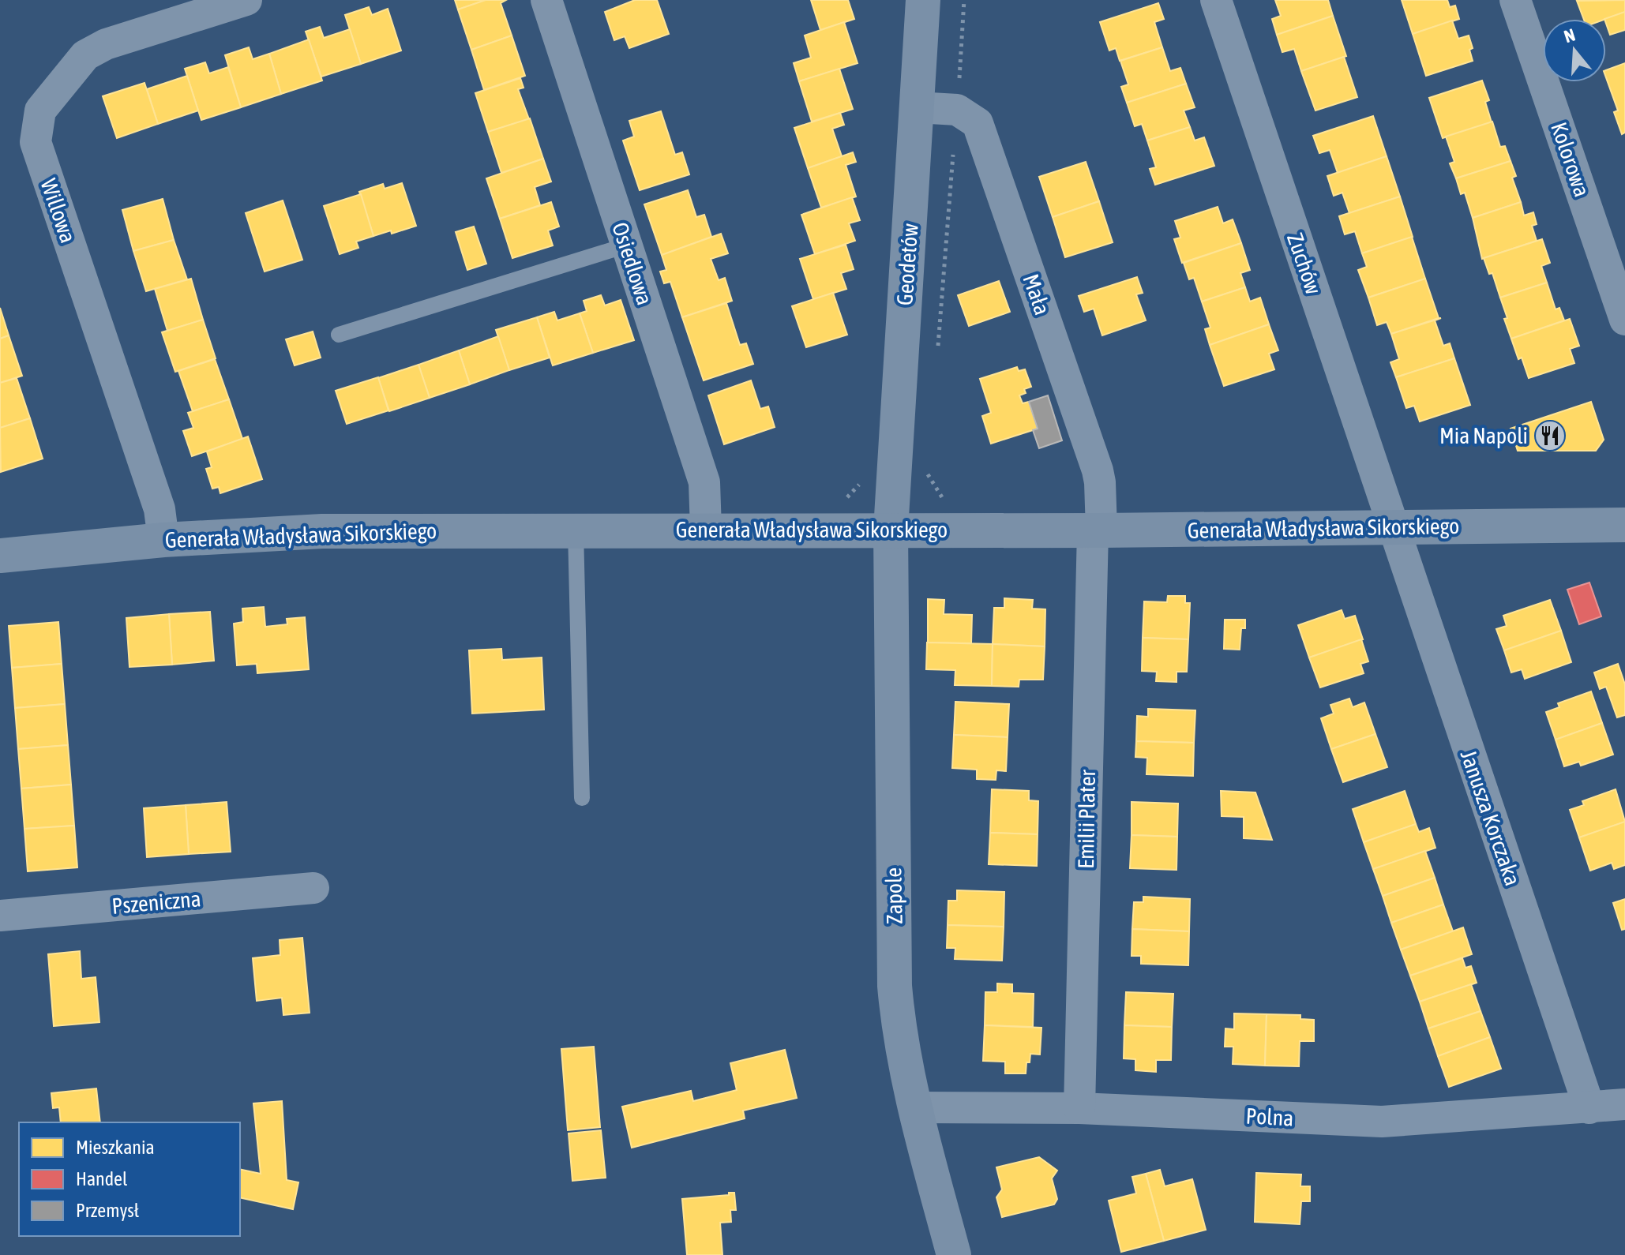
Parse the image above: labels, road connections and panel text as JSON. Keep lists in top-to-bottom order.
{
  "streets": {
    "street": [
      "Kolorowa",
      "Willowa",
      "Osiedlowa",
      "Zuchów",
      "Geodetów",
      "Mała",
      "Generała Władysława Sikorskiego",
      "Janusza Korczaka",
      "Emilii Plater",
      "Zapole",
      "Pszeniczna",
      "Polna"
    ]
  },
  "crossings": [
    ["Willowa", "Generała Władysława Sikorskiego"],
    ["Osiedlowa", "Generała Władysława Sikorskiego"],
    ["Zuchów", "Generała Władysława Sikorskiego"],
    ["Zuchów", "Janusza Korczaka"],
    ["Geodetów", "Generała Władysława Sikorskiego"],
    ["Geodetów", "Zapole"],
    ["Mała", "Generała Władysława Sikorskiego"],
    ["Mała", "Emilii Plater"],
    ["Generała Władysława Sikorskiego", "Janusza Korczaka"],
    ["Generała Władysława Sikorskiego", "Emilii Plater"],
    ["Generała Władysława Sikorskiego", "Zapole"],
    ["Janusza Korczaka", "Polna"],
    ["Emilii Plater", "Polna"],
    ["Zapole", "Polna"]
  ],
  "places": {
    "restaurant": ["Mia Napoli"]
  },
  "legend": ["Mieszkania", "Handel", "Przemysł"],
  "north": "top"
}
